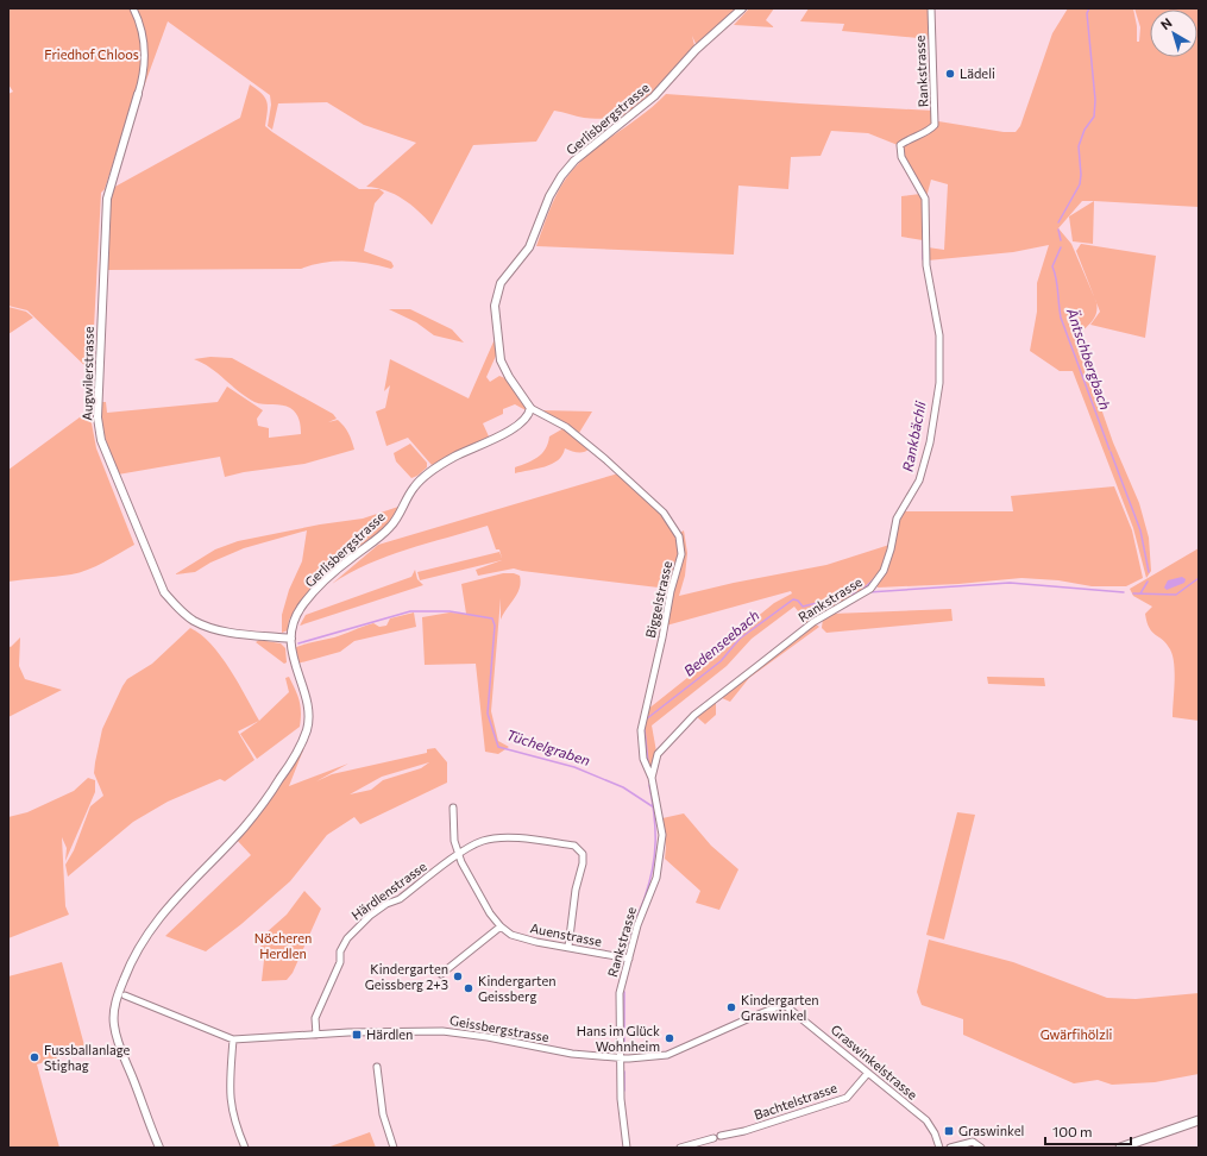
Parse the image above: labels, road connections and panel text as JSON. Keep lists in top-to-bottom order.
{
  "streets": {
    "street": [
      "Rankstrasse",
      "Gerlisbergstrasse",
      "Augwilerstrasse",
      "Biggelstrasse",
      "Härdlenstrasse",
      "Auenstrasse",
      "Geissbergstrasse",
      "Graswinkelstrasse",
      "Bachtelstrasse"
    ]
  },
  "crossings": [
    ["Rankstrasse", "Biggelstrasse"],
    ["Rankstrasse", "Auenstrasse"],
    ["Rankstrasse", "Geissbergstrasse"],
    ["Rankstrasse", "Graswinkelstrasse"],
    ["Gerlisbergstrasse", "Augwilerstrasse"],
    ["Gerlisbergstrasse", "Biggelstrasse"],
    ["Härdlenstrasse", "Auenstrasse"],
    ["Härdlenstrasse", "Geissbergstrasse"],
    ["Geissbergstrasse", "Graswinkelstrasse"],
    ["Graswinkelstrasse", "Bachtelstrasse"]
  ],
  "water": [
    "Äntschbergbach",
    "Rankbächli",
    "Bedenseebach",
    "Tüchelgraben"
  ],
  "parks": ["Friedhof Chloos", "Nöcheren Herdlen", "Gwärfihölzli"],
  "places": {
    "other": [
      "Lädeli",
      "Kindergarten Geissberg 2+3",
      "Kindergarten Geissberg",
      "Kindergarten Graswinkel",
      "Hans im Glück Wohnheim",
      "Fussballanlage Stighag"
    ],
    "transit": ["Härdlen", "Graswinkel"]
  },
  "scale_bar": "100 m",
  "north": "top left"
}
